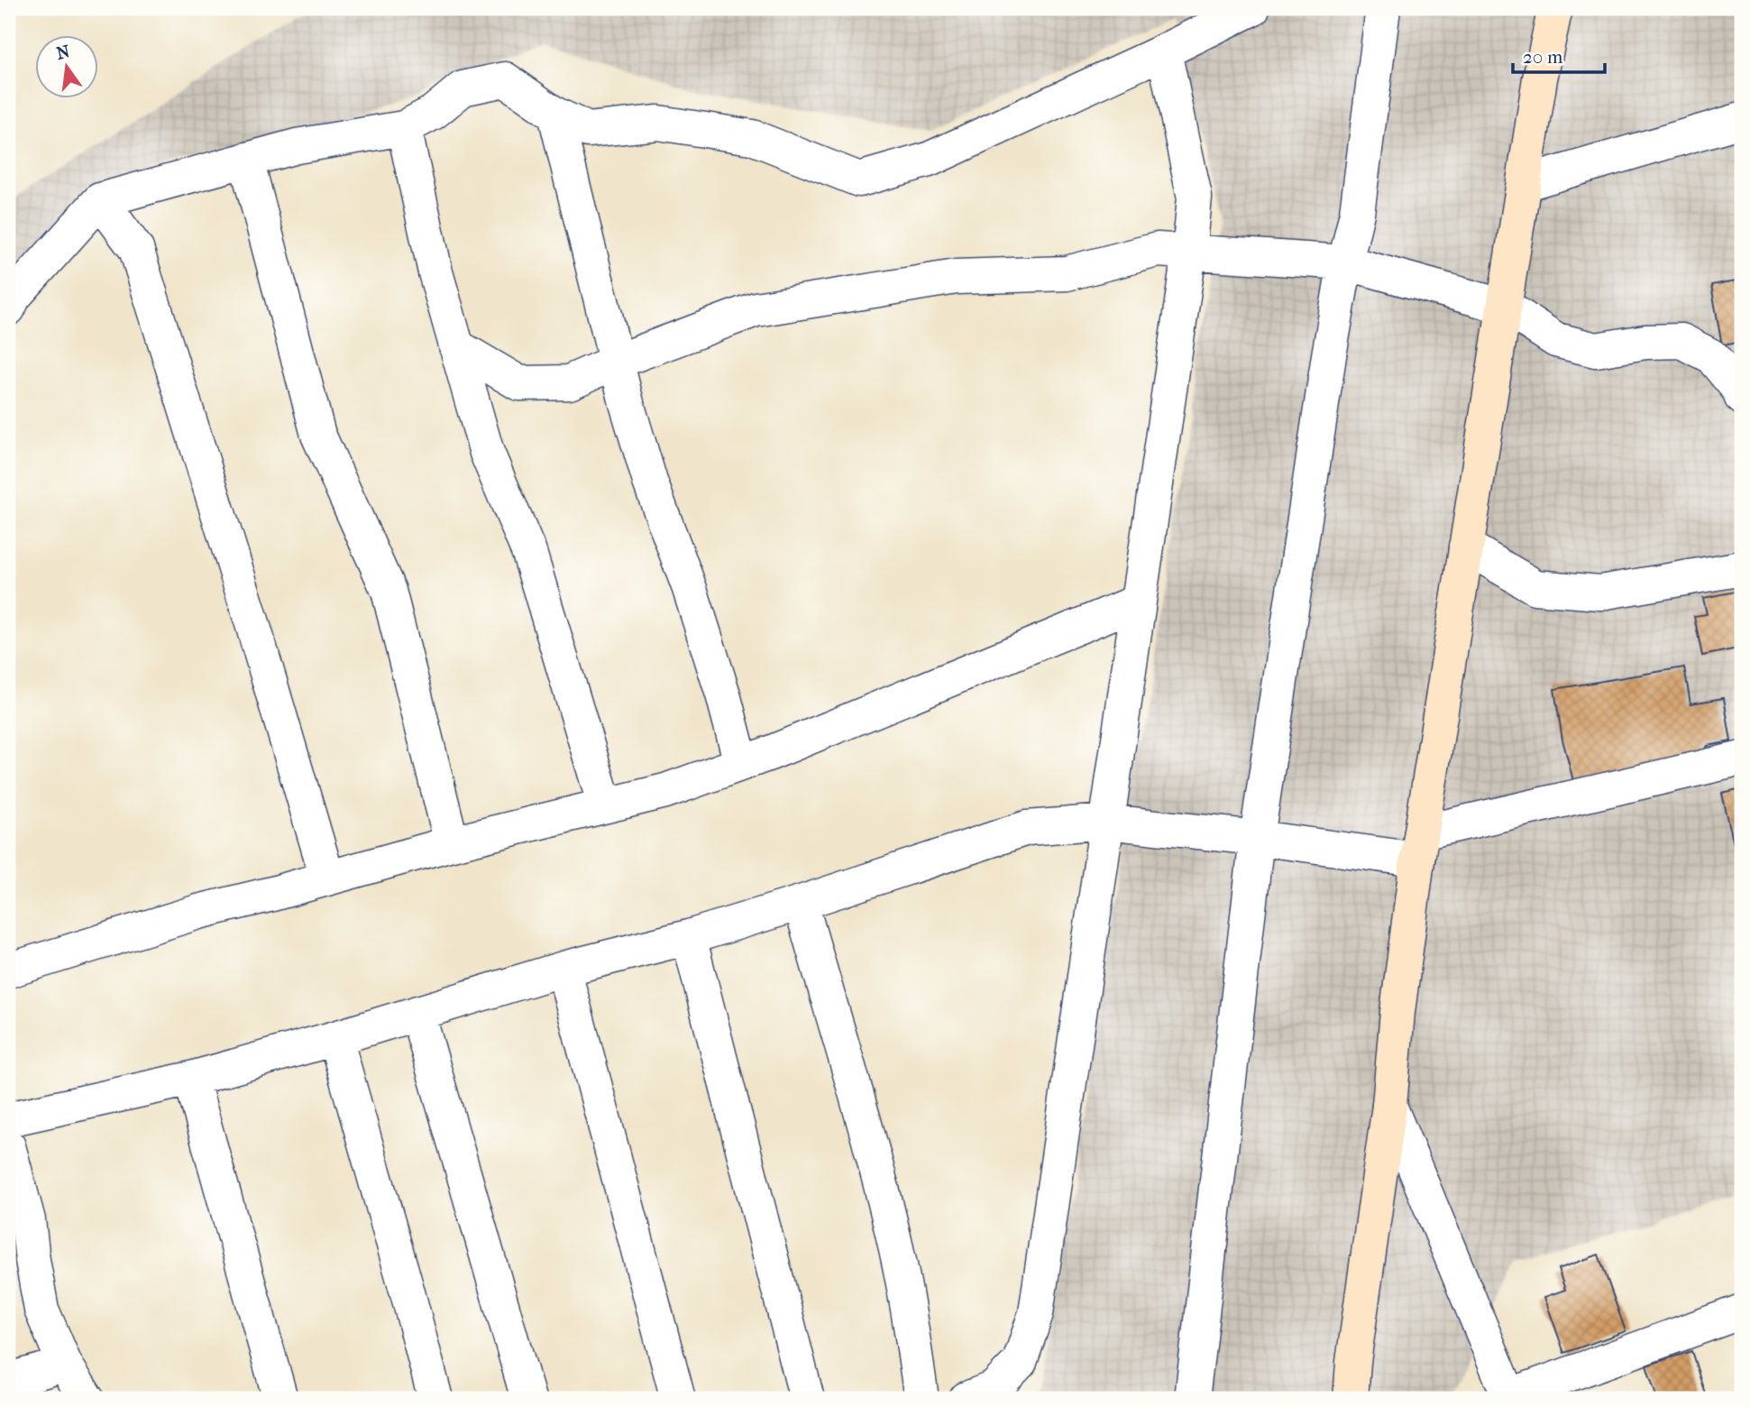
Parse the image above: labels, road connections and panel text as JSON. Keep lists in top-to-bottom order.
{
  "scale_bar": "20 m",
  "north": "top"
}
